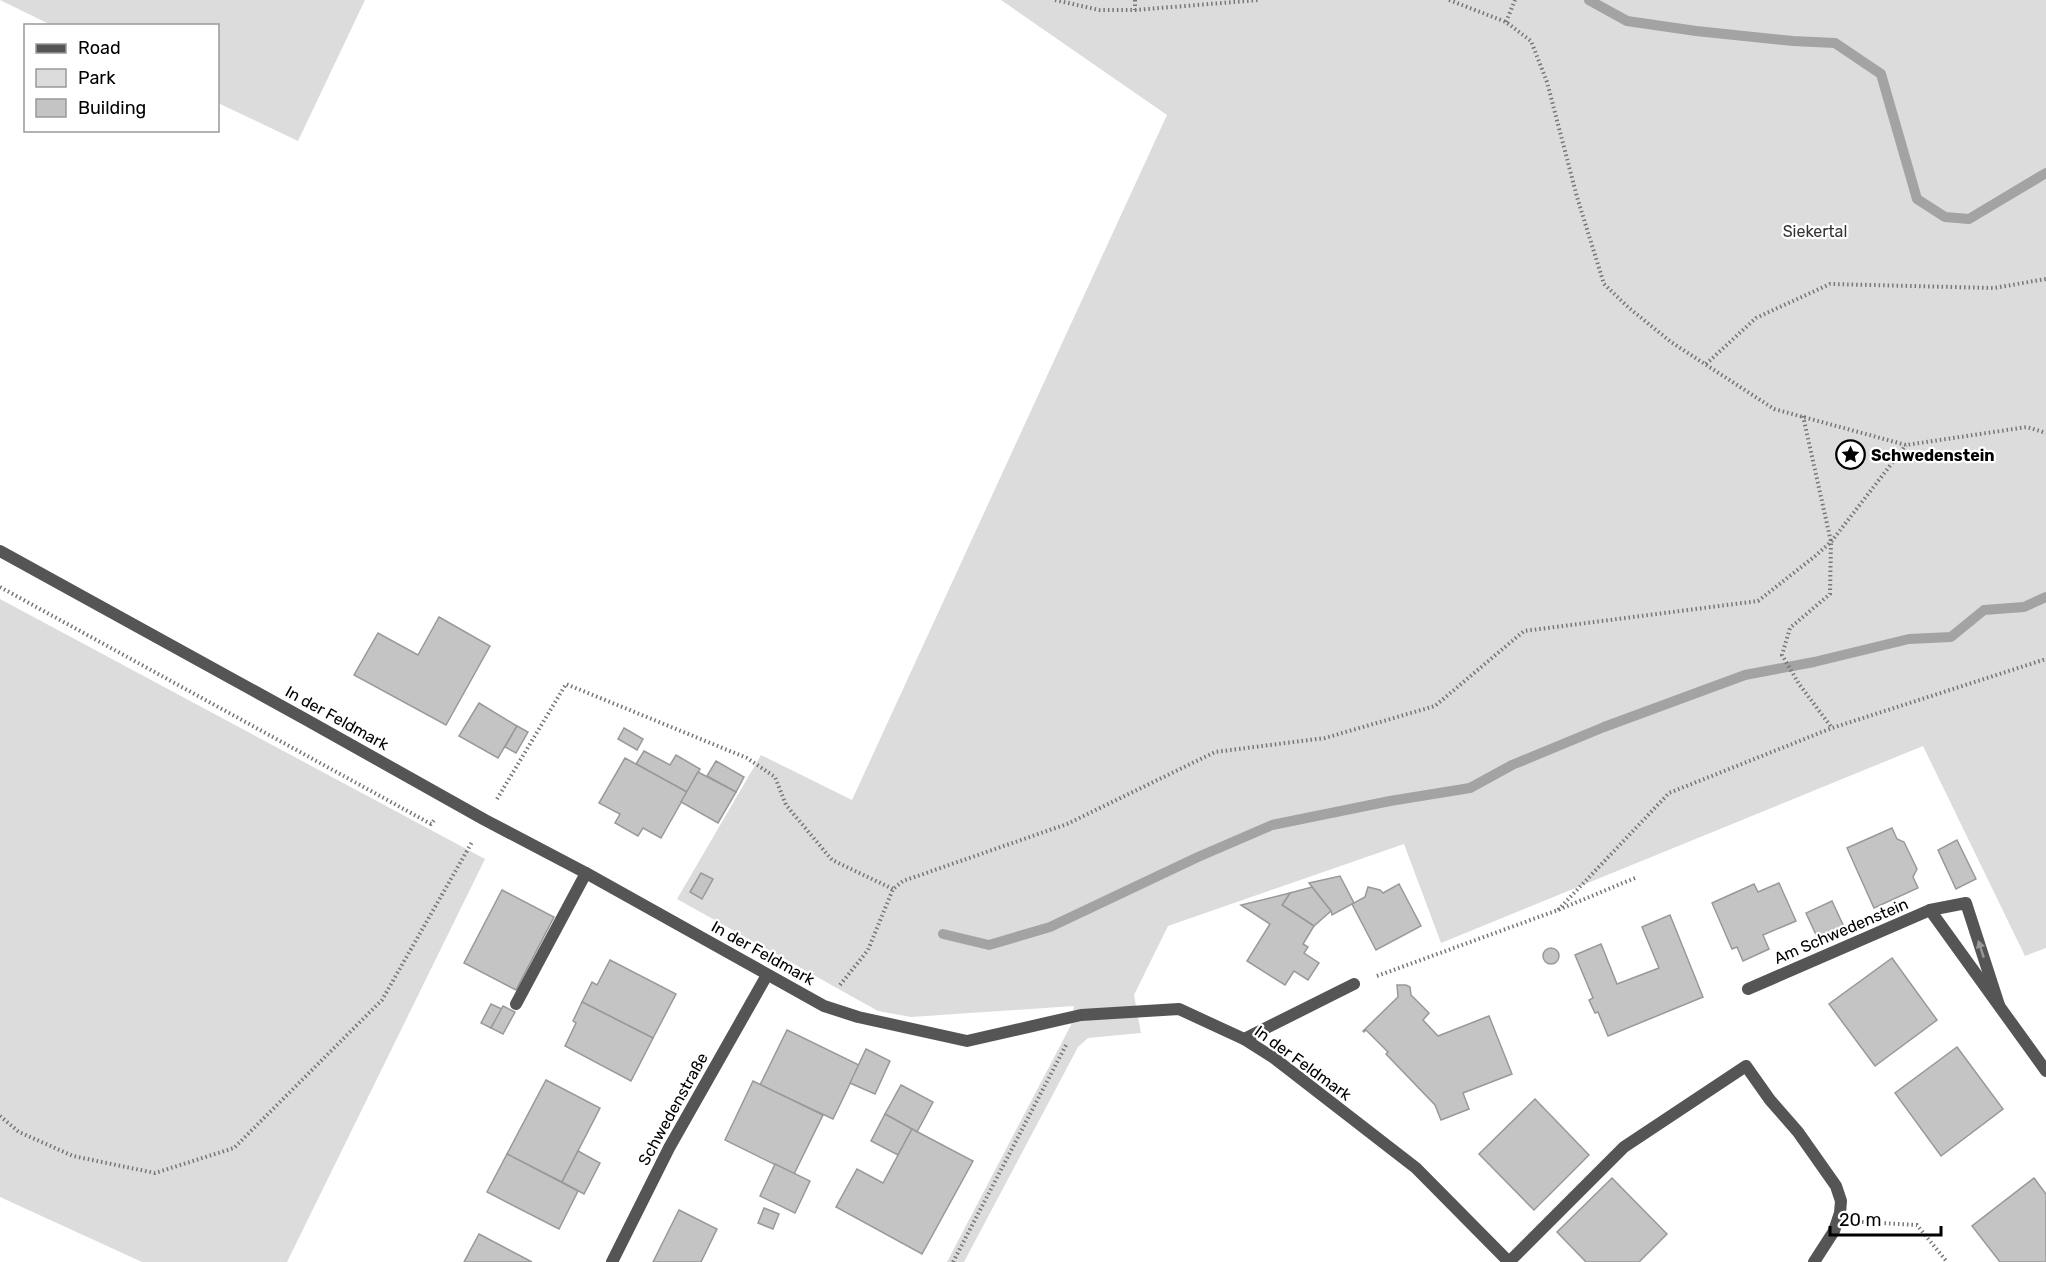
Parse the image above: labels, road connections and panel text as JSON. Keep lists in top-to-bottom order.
{
  "streets": {
    "street": ["In der Feldmark", "Am Schwedenstein", "Schwedenstraße"]
  },
  "crossings": [
    ["In der Feldmark", "Schwedenstraße"]
  ],
  "parks": ["Siekertal"],
  "places": {
    "place": ["Schwedenstein"]
  },
  "legend": ["Road", "Park", "Building"],
  "scale_bar": "20 m"
}
